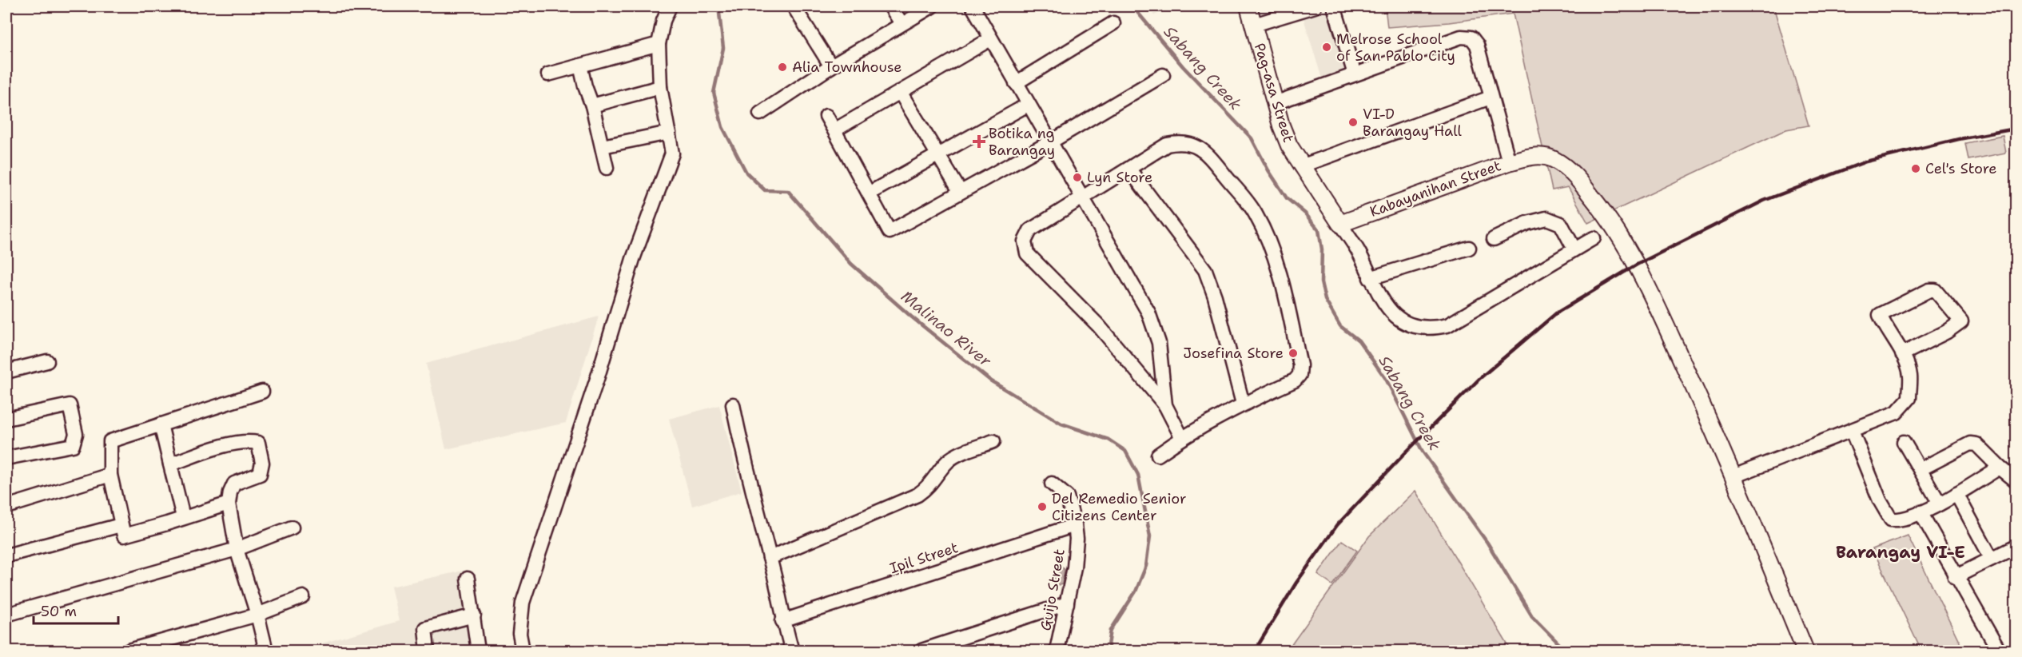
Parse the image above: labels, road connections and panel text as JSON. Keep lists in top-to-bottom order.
{
  "streets": {
    "street": [
      "Pag-asa Street",
      "Kabayanihan Street",
      "Ipil Street",
      "Guijo Street"
    ]
  },
  "crossings": [
    ["Pag-asa Street", "Kabayanihan Street"],
    ["Ipil Street", "Guijo Street"]
  ],
  "districts": ["Barangay VI-E"],
  "water": ["Sabang Creek", "Malinao River"],
  "places": {
    "other": [
      "Melrose School of San Pablo City",
      "Alia Townhouse",
      "VI-D Barangay Hall",
      "Cel's Store",
      "Lyn Store",
      "Josefina Store",
      "Del Remedio Senior Citizens Center"
    ],
    "health": ["Botika ng Barangay"]
  },
  "scale_bar": "50 m"
}
